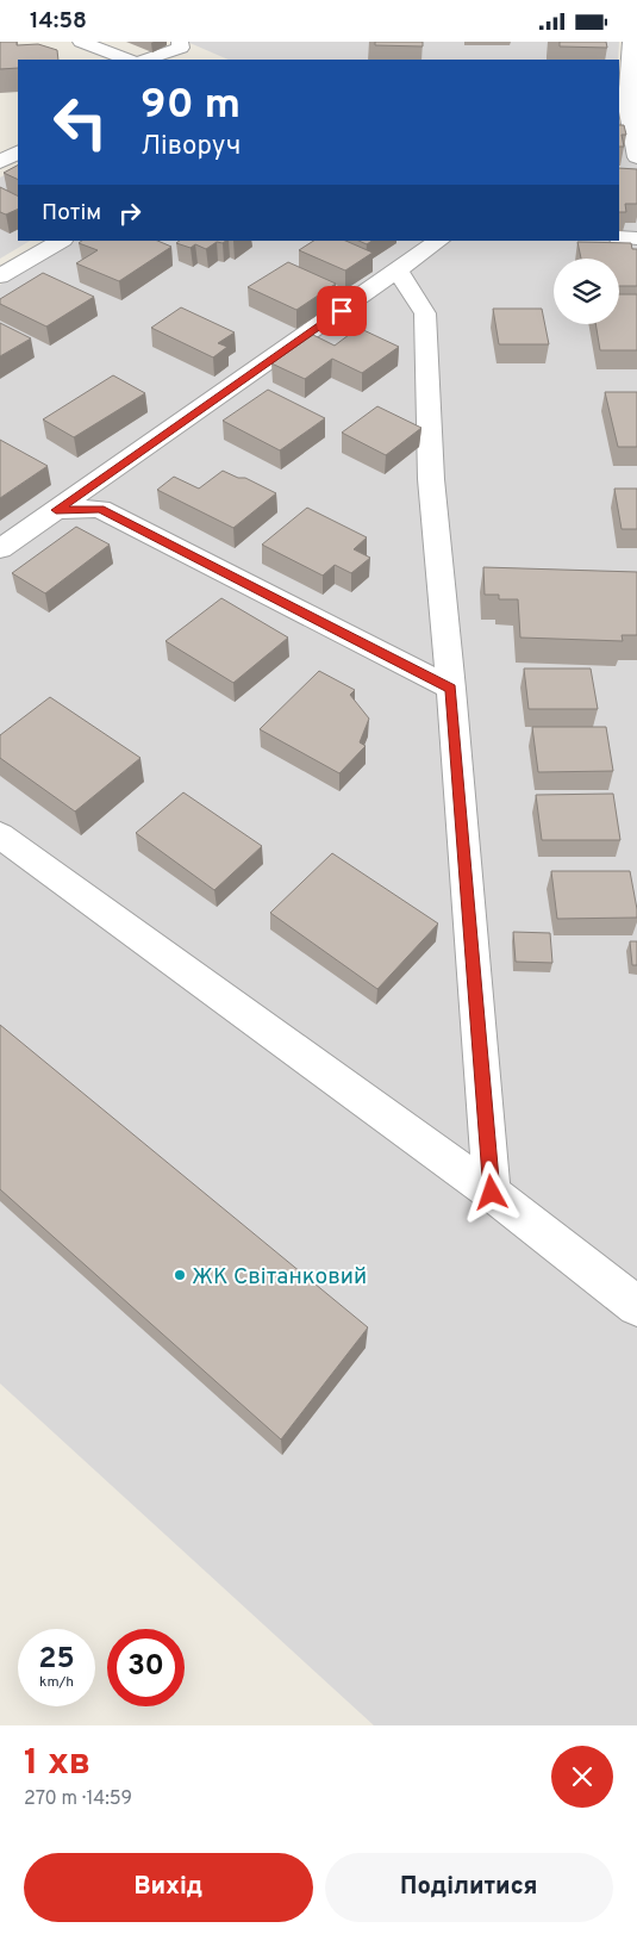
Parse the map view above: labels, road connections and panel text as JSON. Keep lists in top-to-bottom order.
{
  "places": ["ЖК Світанковий"],
  "page": {
    "status": "14:58",
    "turn": ["90 m", "Ліворуч"],
    "then": "Потім",
    "speed": "25 km/h",
    "limit": "30",
    "heading": ["1 хв", "270 m · 14:59"],
    "buttons": ["Вихід", "Поділитися"]
  }
}
